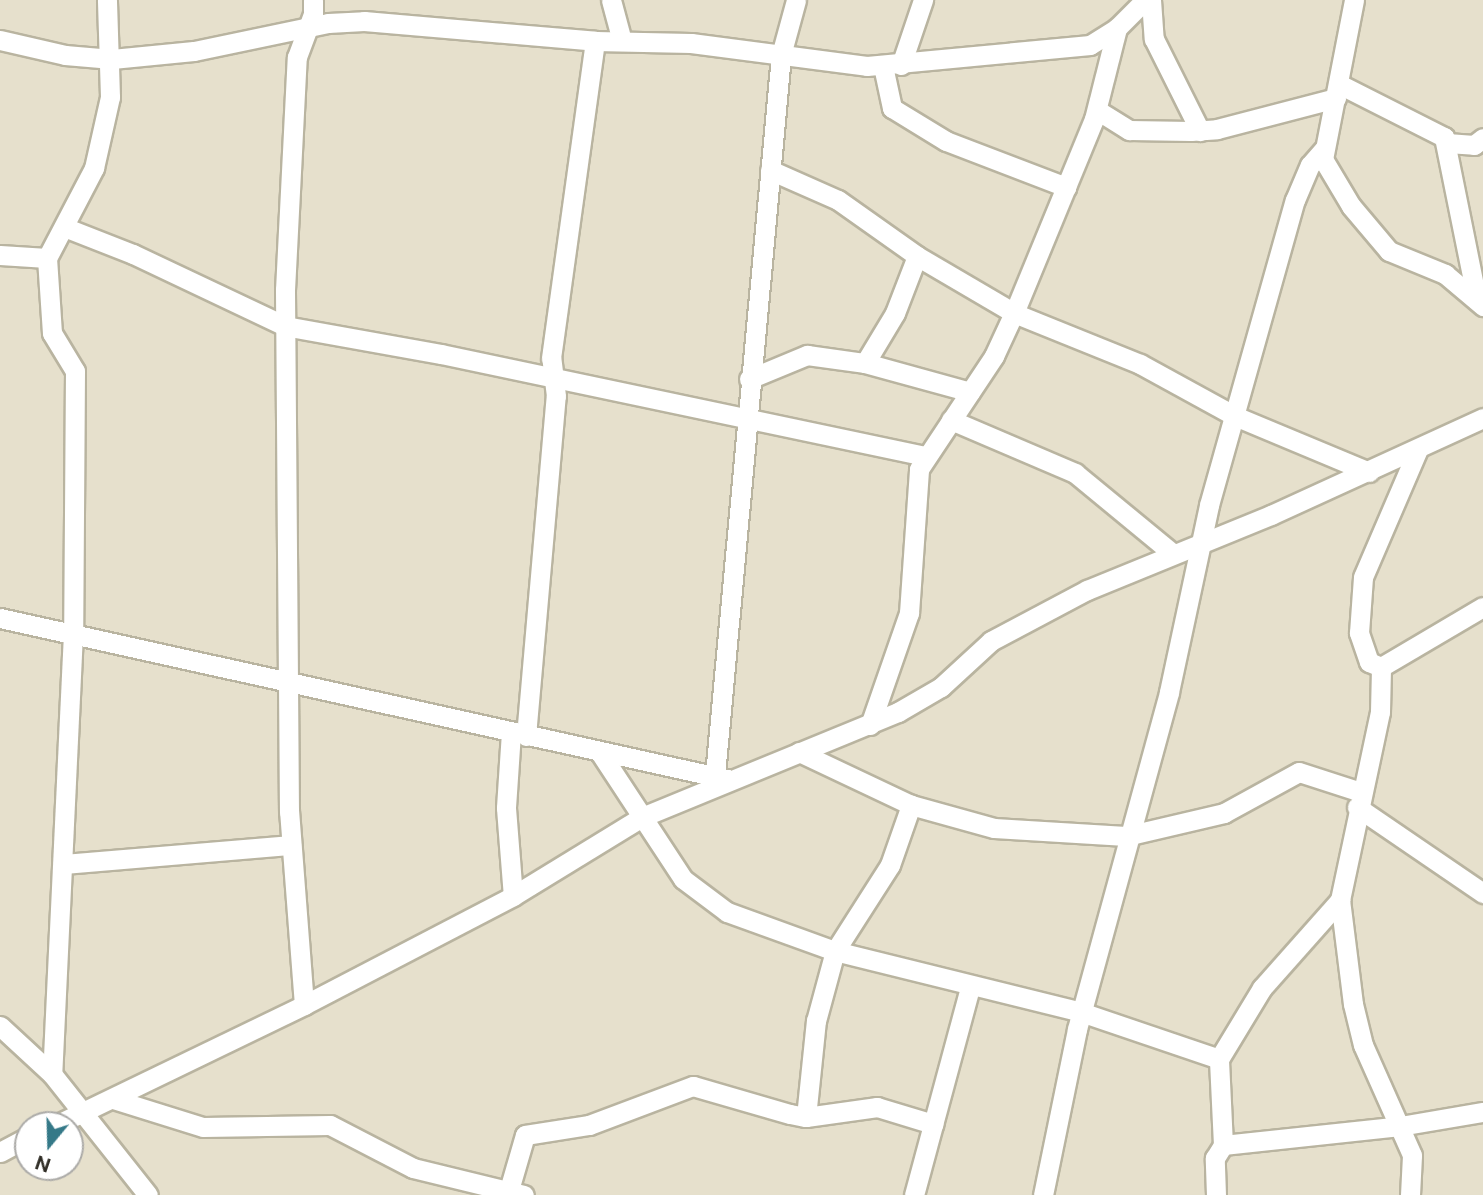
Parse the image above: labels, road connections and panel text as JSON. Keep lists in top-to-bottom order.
{
  "north": "bottom"
}
